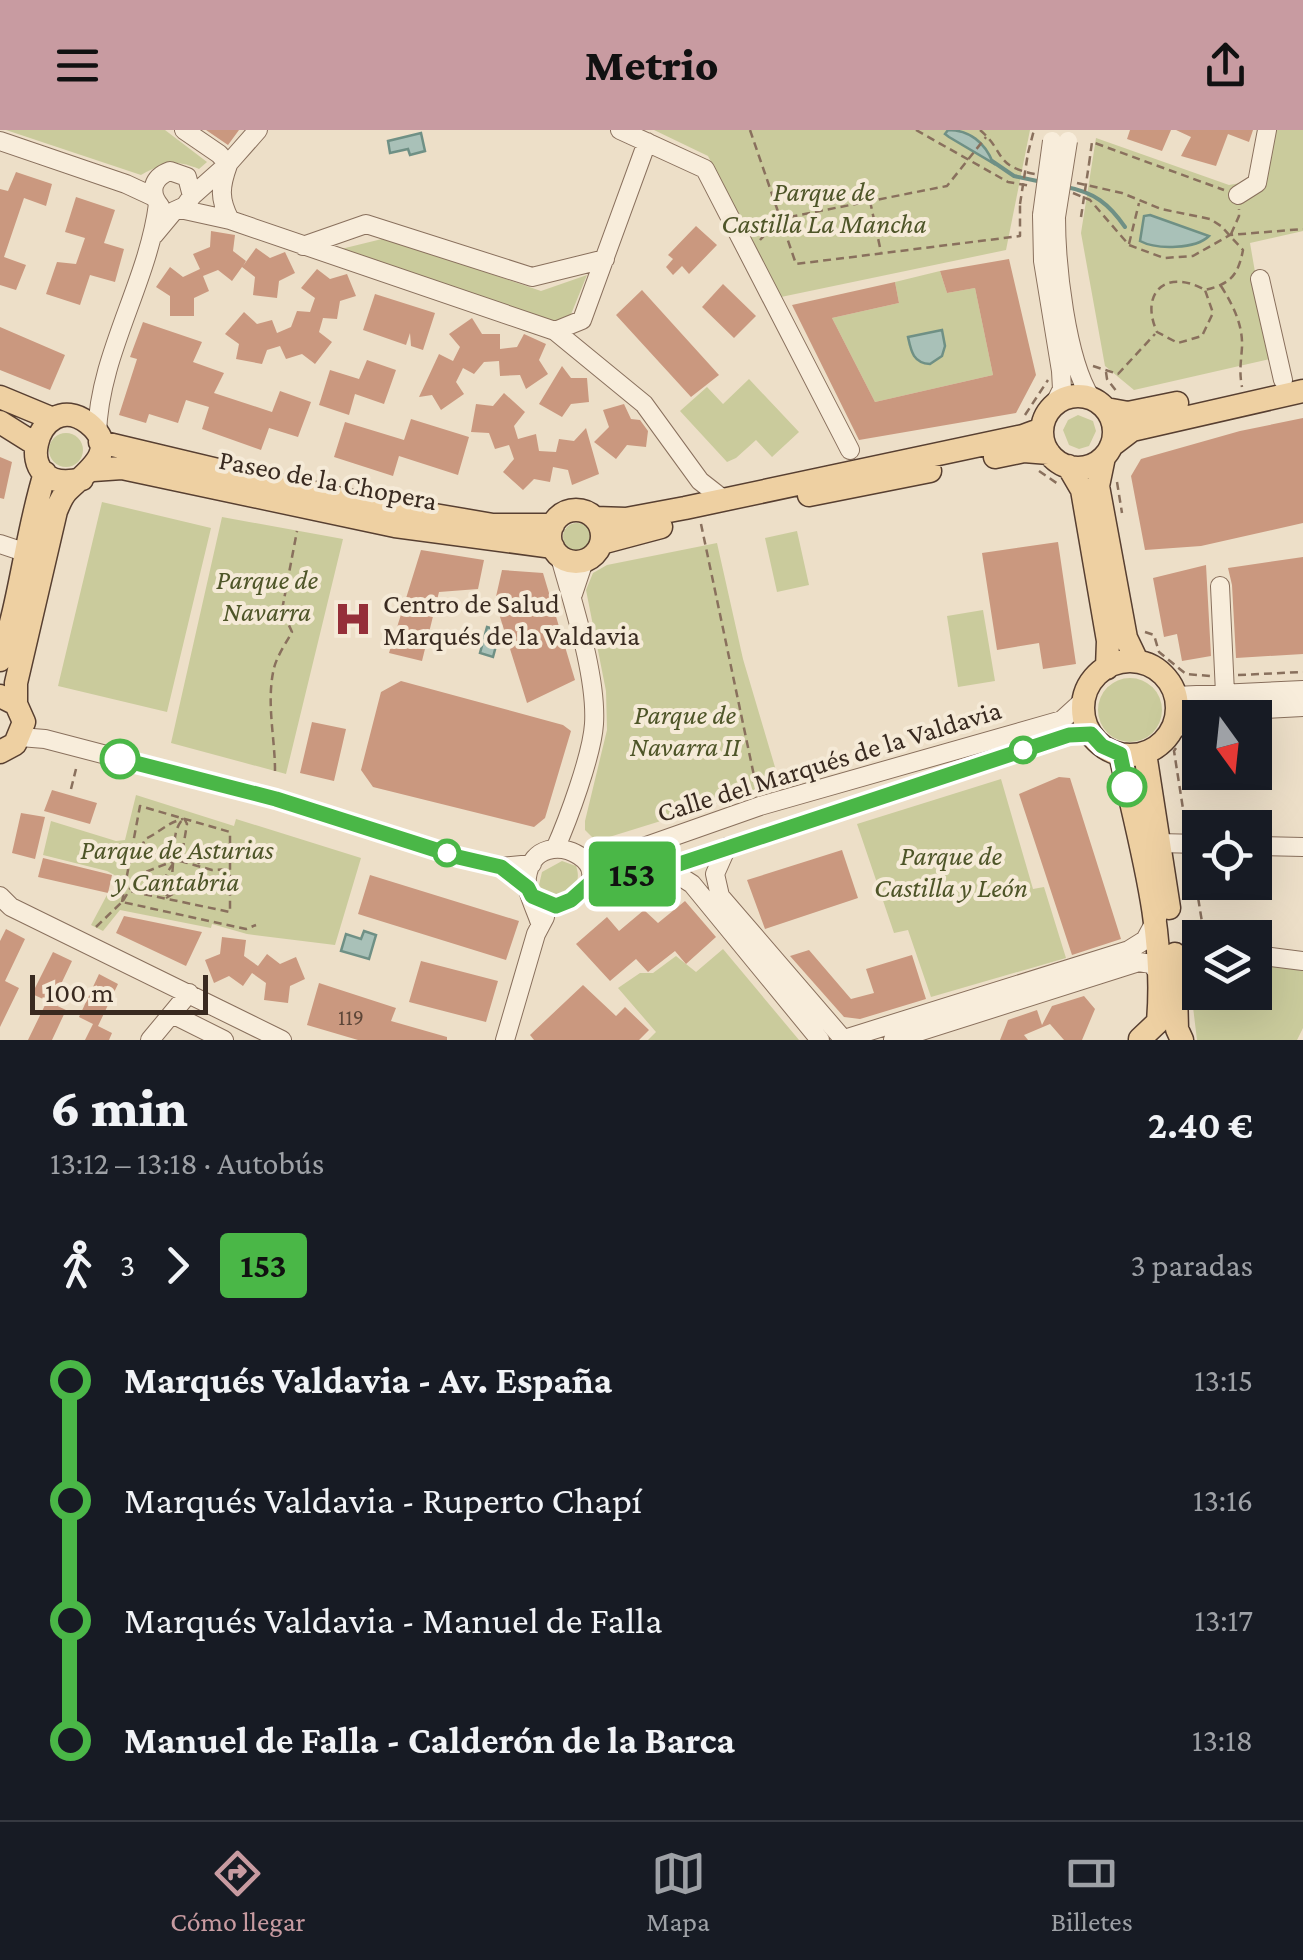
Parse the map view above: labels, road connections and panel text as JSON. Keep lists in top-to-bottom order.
{
  "streets": {
    "main road": ["Paseo de la Chopera"],
    "street": ["Calle del Marqués de la Valdavia"]
  },
  "parks": [
    "Parque de Castilla La Mancha",
    "Parque de Navarra",
    "Parque de Navarra II",
    "Parque de Asturias y Cantabria",
    "Parque de Castilla y León"
  ],
  "places": {
    "hospital": ["Centro de Salud Marqués de la Valdavia"]
  },
  "lines": ["bus line 153"],
  "house_numbers": ["119"],
  "scale_bar": "100 m",
  "north": "bottom",
  "page": {
    "header": "Metrio",
    "on_map": "153",
    "scale": "100 m",
    "heading": ["6 min", "13:12 – 13:18 · Autobús", "2.40 €"],
    "legs": ["3", "153", "3 paradas"],
    "list": [
      {
        "name": "Marqués Valdavia - Av. España",
        "value": "13:15"
      },
      {
        "name": "Marqués Valdavia - Ruperto Chapí",
        "value": "13:16"
      },
      {
        "name": "Marqués Valdavia - Manuel de Falla",
        "value": "13:17"
      },
      {
        "name": "Manuel de Falla - Calderón de la Barca",
        "value": "13:18"
      }
    ],
    "tabs": ["Cómo llegar", "Mapa", "Billetes"]
  }
}
